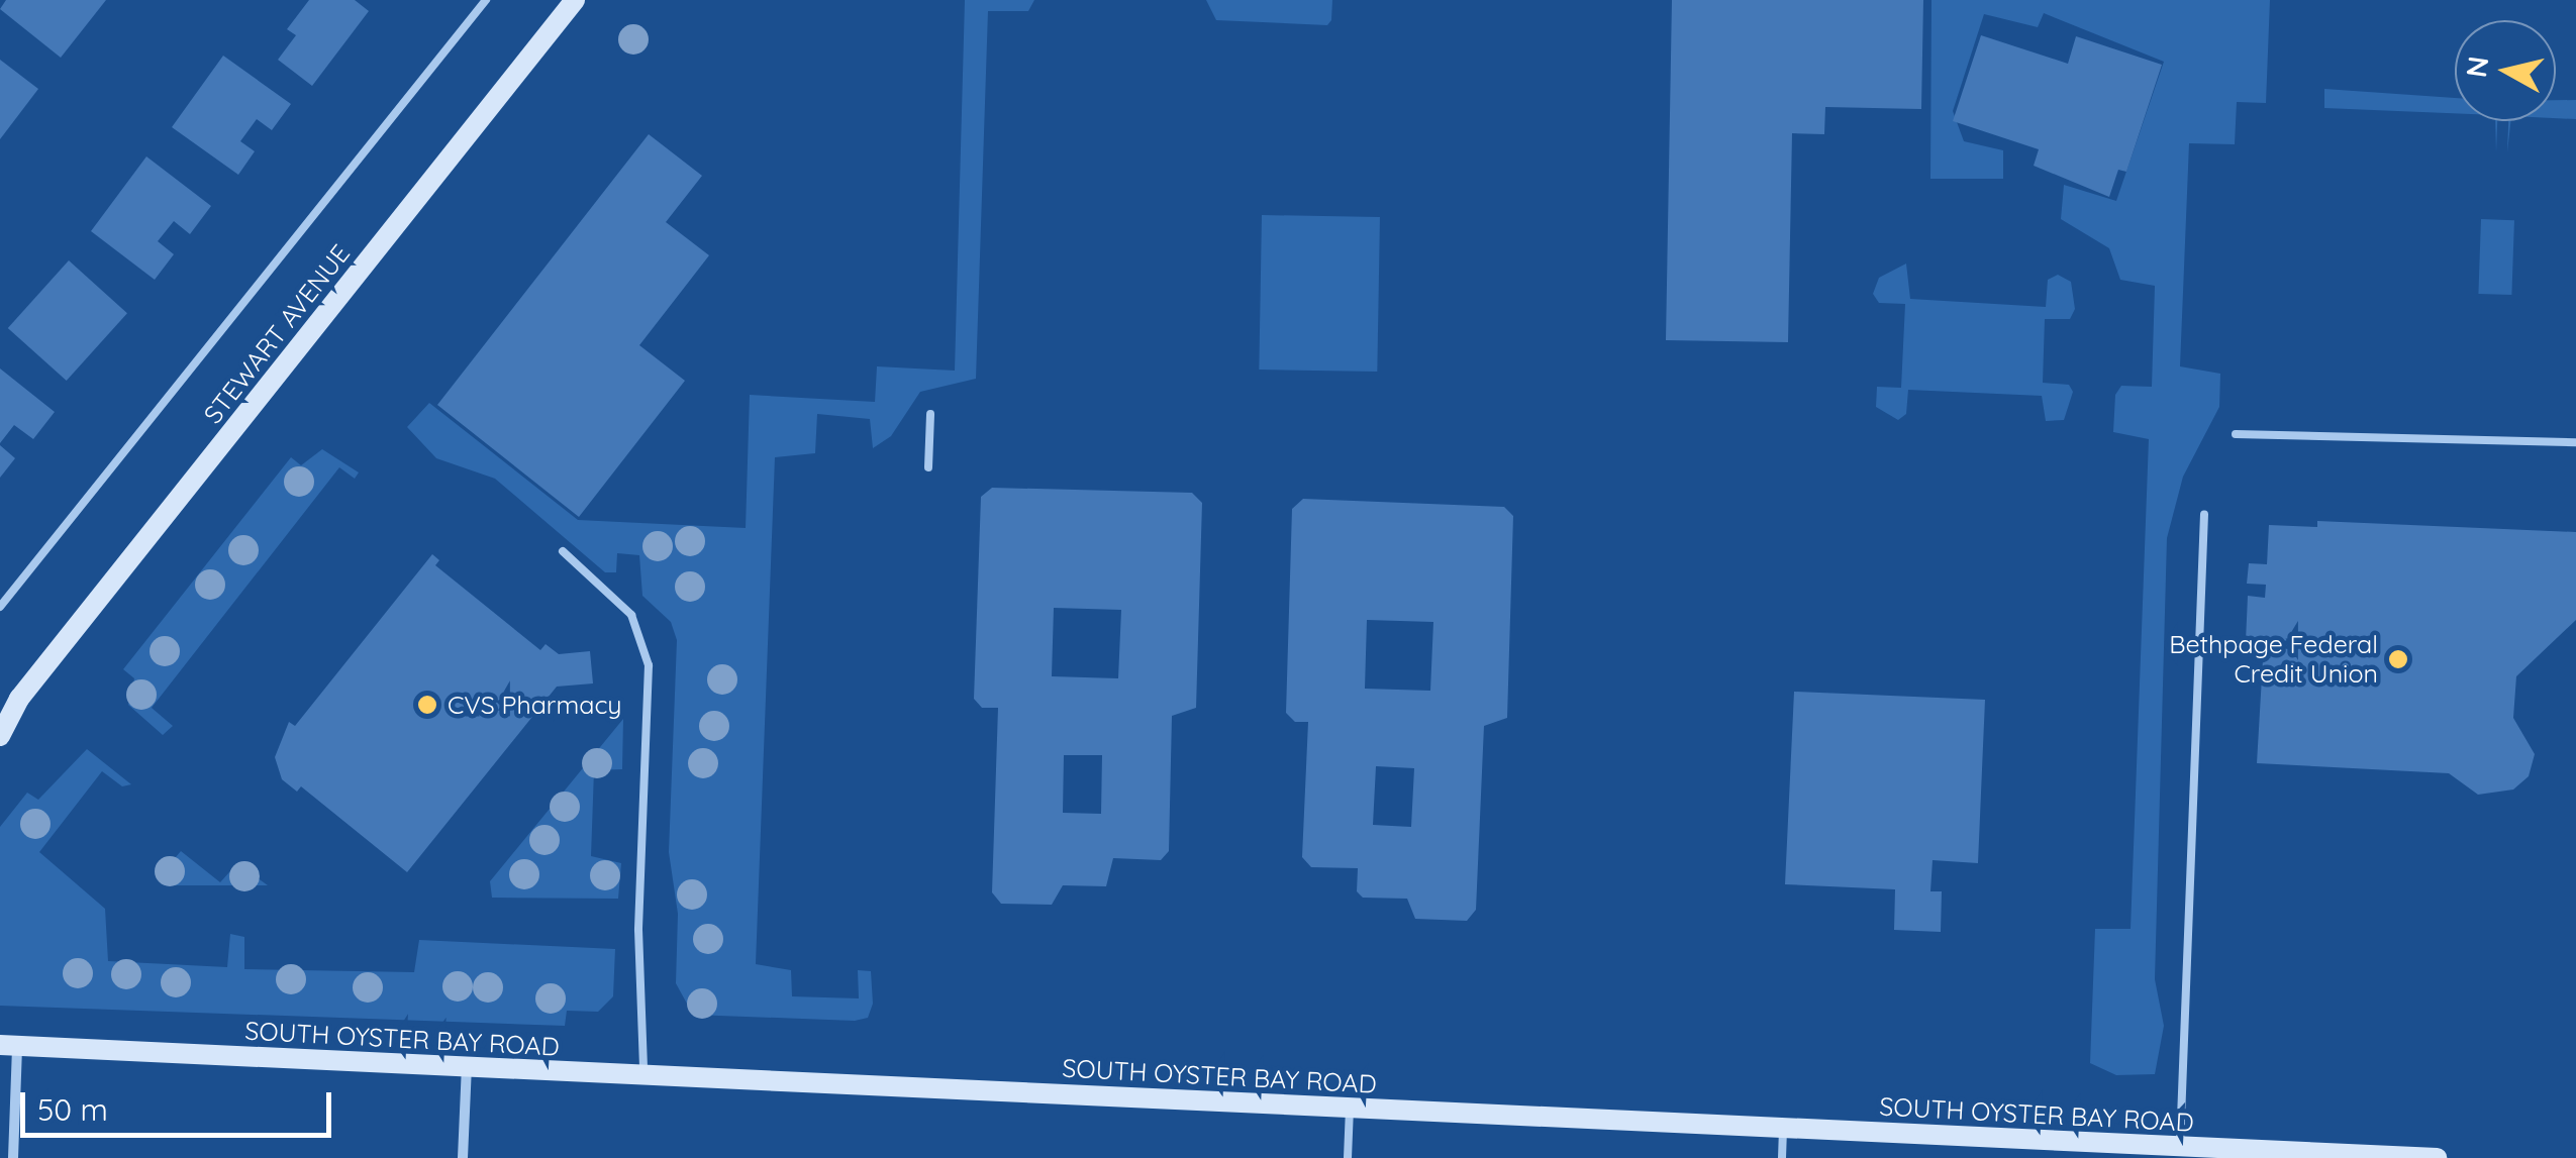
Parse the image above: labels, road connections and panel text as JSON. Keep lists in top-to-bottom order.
{
  "streets": {
    "main road": ["STEWART AVENUE", "SOUTH OYSTER BAY ROAD"]
  },
  "places": ["Bethpage Federal Credit Union", "CVS Pharmacy"],
  "scale_bar": "50 m",
  "north": "left"
}
